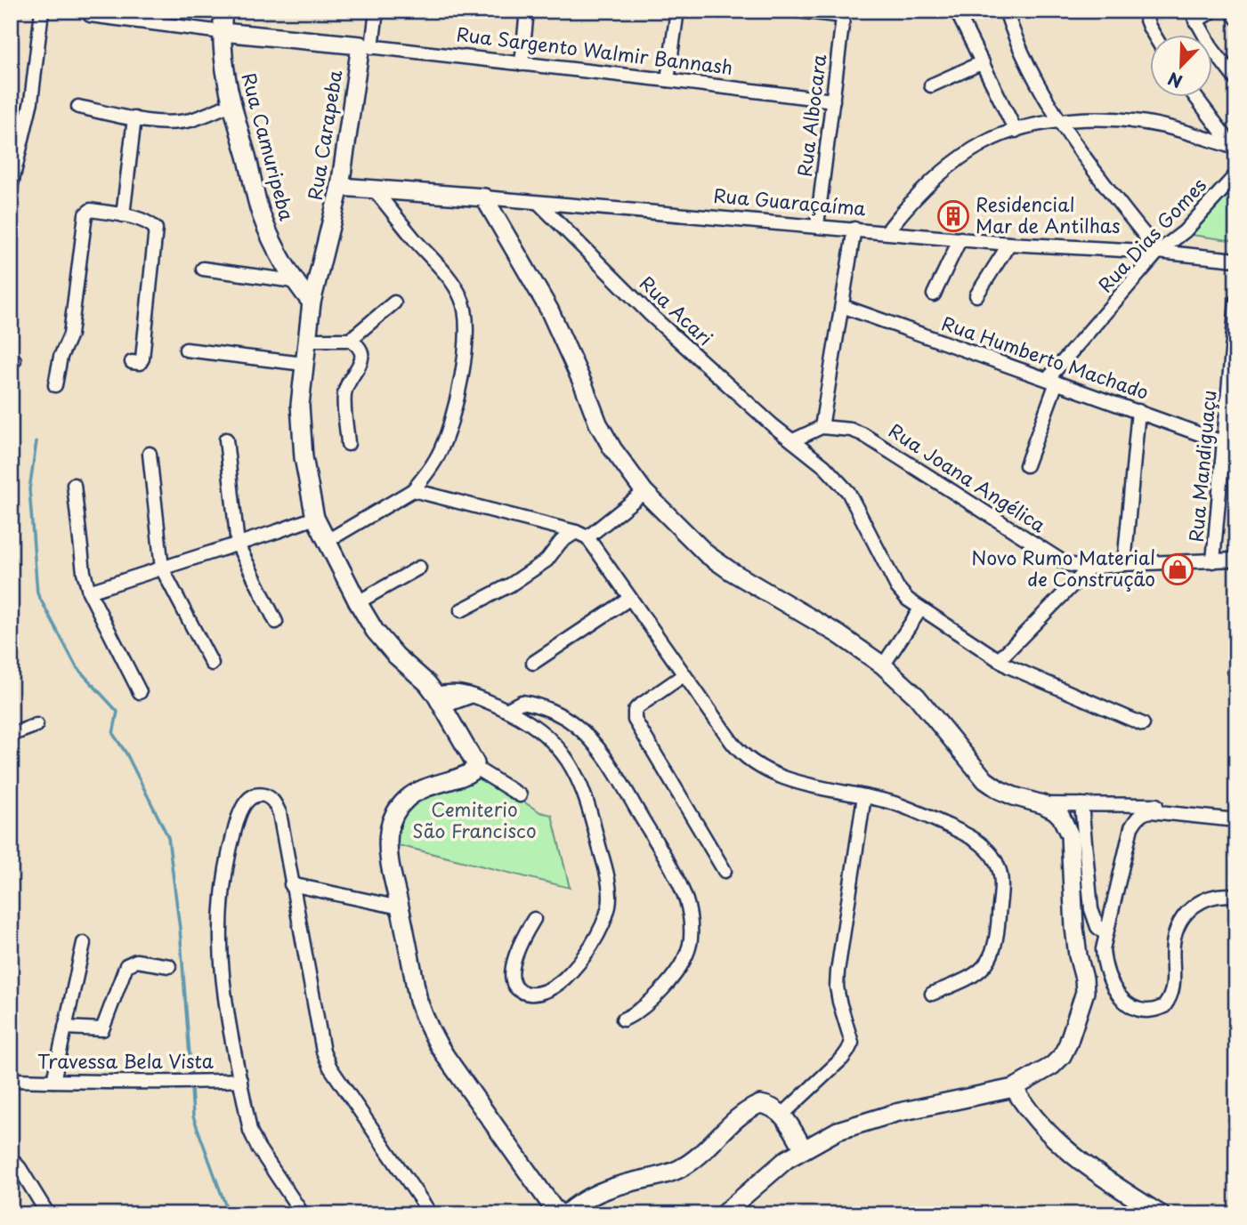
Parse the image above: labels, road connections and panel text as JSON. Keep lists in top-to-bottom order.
{
  "streets": {
    "main road": [
      "Rua Sargento Walmir Bannash",
      "Rua Carapeba",
      "Rua Camuripeba",
      "Rua Guaraçaíma"
    ],
    "street": [
      "Rua Albocara",
      "Rua Dias Gomes",
      "Rua Acari",
      "Rua Humberto Machado",
      "Rua Mandiguaçu",
      "Rua Joana Angélica",
      "Travessa Bela Vista"
    ]
  },
  "crossings": [
    ["Rua Sargento Walmir Bannash", "Rua Albocara"],
    ["Rua Sargento Walmir Bannash", "Rua Carapeba"],
    ["Rua Sargento Walmir Bannash", "Rua Camuripeba"],
    ["Rua Albocara", "Rua Guaraçaíma"],
    ["Rua Carapeba", "Rua Camuripeba"],
    ["Rua Carapeba", "Rua Guaraçaíma"],
    ["Rua Guaraçaíma", "Rua Dias Gomes"],
    ["Rua Guaraçaíma", "Rua Acari"],
    ["Rua Dias Gomes", "Rua Humberto Machado"],
    ["Rua Humberto Machado", "Rua Mandiguaçu"],
    ["Rua Mandiguaçu", "Rua Joana Angélica"]
  ],
  "parks": ["Cemiterio São Francisco"],
  "places": {
    "building": ["Residencial Mar de Antilhas"],
    "shop": ["Novo Rumo Material de Construção"]
  },
  "north": "bottom left"
}
